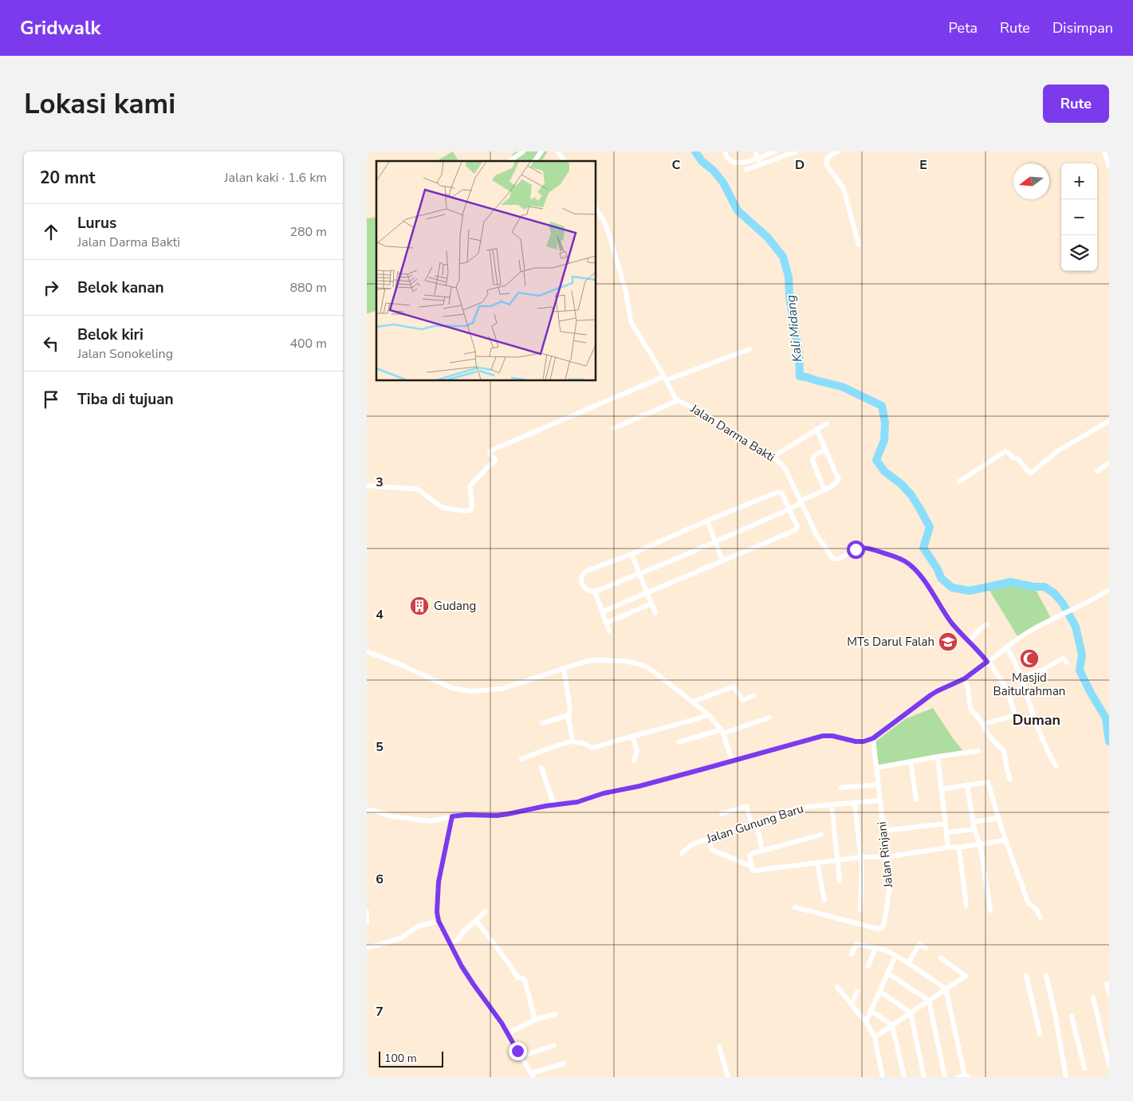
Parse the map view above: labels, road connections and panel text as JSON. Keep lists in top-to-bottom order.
{
  "streets": {
    "street": ["Jalan Darma Bakti", "Jalan Gunung Baru", "Jalan Rinjani"]
  },
  "crossings": [
    ["Jalan Gunung Baru", "Jalan Rinjani"]
  ],
  "districts": ["Duman"],
  "water": ["Kali Midang"],
  "places": {
    "building": ["Gudang"],
    "school or university": ["MTs Darul Falah"],
    "mosque": ["Masjid Baitulrahman"]
  },
  "scale_bar": "100 m",
  "north": "left",
  "page": {
    "header": "Gridwalk",
    "nav": ["Peta", "Rute", "Disimpan"],
    "buttons": "Rute",
    "title": "Lokasi kami",
    "heading": ["20 mnt", "Jalan kaki · 1.6 km"],
    "map_buttons": ["+", "−"],
    "list": [
      ["Lurus", "Jalan Darma Bakti", "280 m"],
      ["Belok kanan", "880 m"],
      ["Belok kiri", "Jalan Sonokeling", "400 m"],
      "Tiba di tujuan"
    ],
    "scale": "100 m"
  },
  "grid": {
    "columns": ["C", "D", "E"],
    "rows": [
      "3",
      "4",
      "5",
      "6",
      "7"
    ]
  }
}
